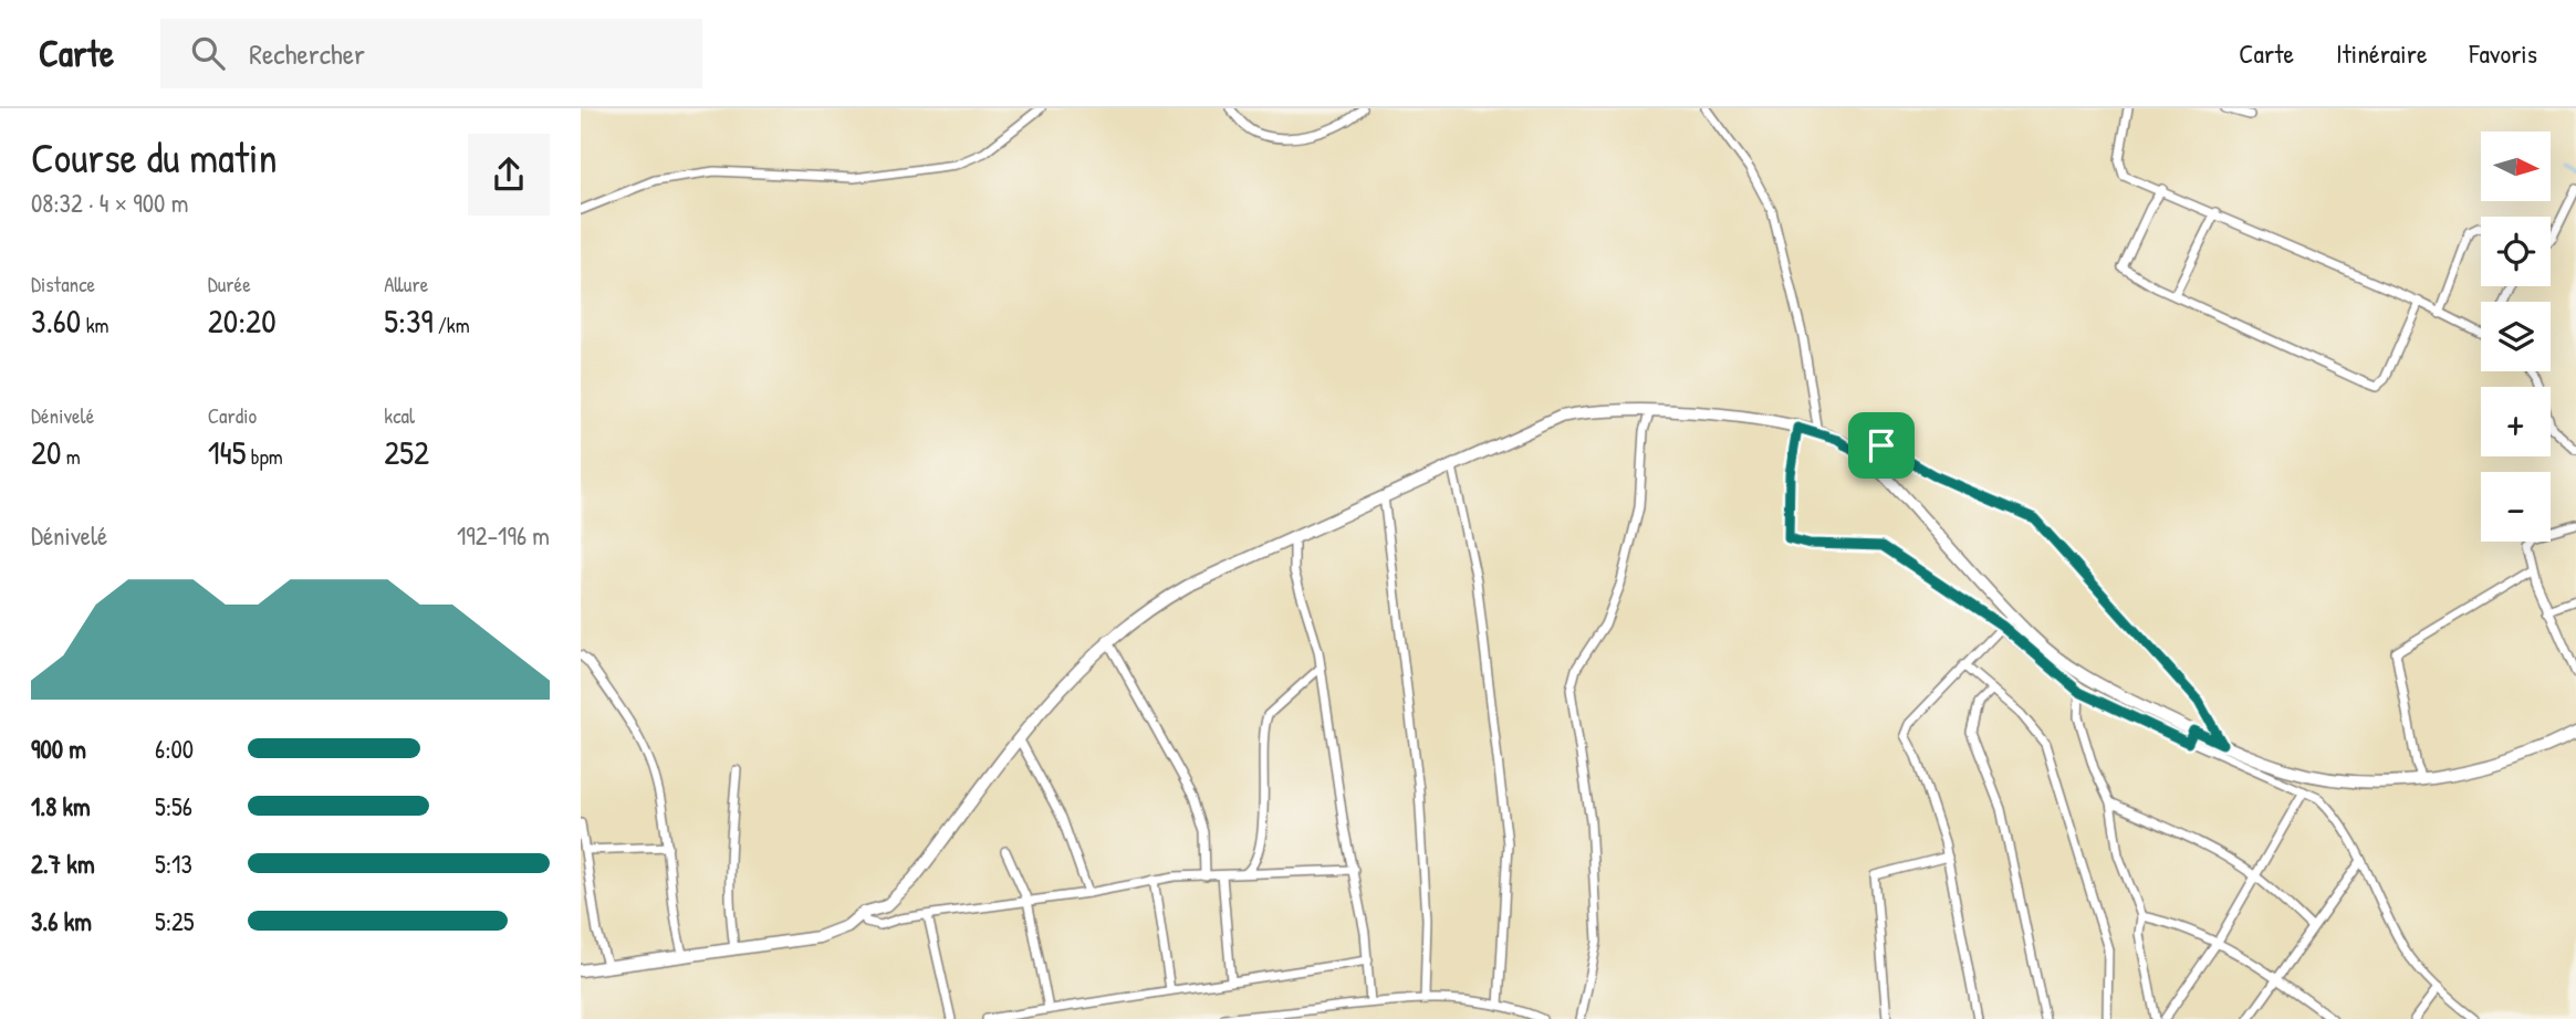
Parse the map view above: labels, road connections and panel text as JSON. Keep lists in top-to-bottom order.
{
  "north": "right",
  "page": {
    "header": "Carte",
    "search": "Rechercher",
    "nav": ["Carte", "Itinéraire", "Favoris"],
    "heading": ["Course du matin", "08:32 · 4 × 900 m"],
    "map_buttons": ["+", "−"],
    "stats": [
      ["Distance", "3.60 km"],
      ["Durée", "20:20"],
      ["Allure", "5:39 /km"],
      ["Dénivelé", "20 m"],
      ["Cardio", "145 bpm"],
      ["kcal", "252"]
    ],
    "chart": ["Dénivelé", "192–196 m"],
    "list": [
      {
        "name": "900 m",
        "note": "6:00"
      },
      {
        "name": "1.8 km",
        "note": "5:56"
      },
      {
        "name": "2.7 km",
        "note": "5:13"
      },
      {
        "name": "3.6 km",
        "note": "5:25"
      }
    ]
  }
}
